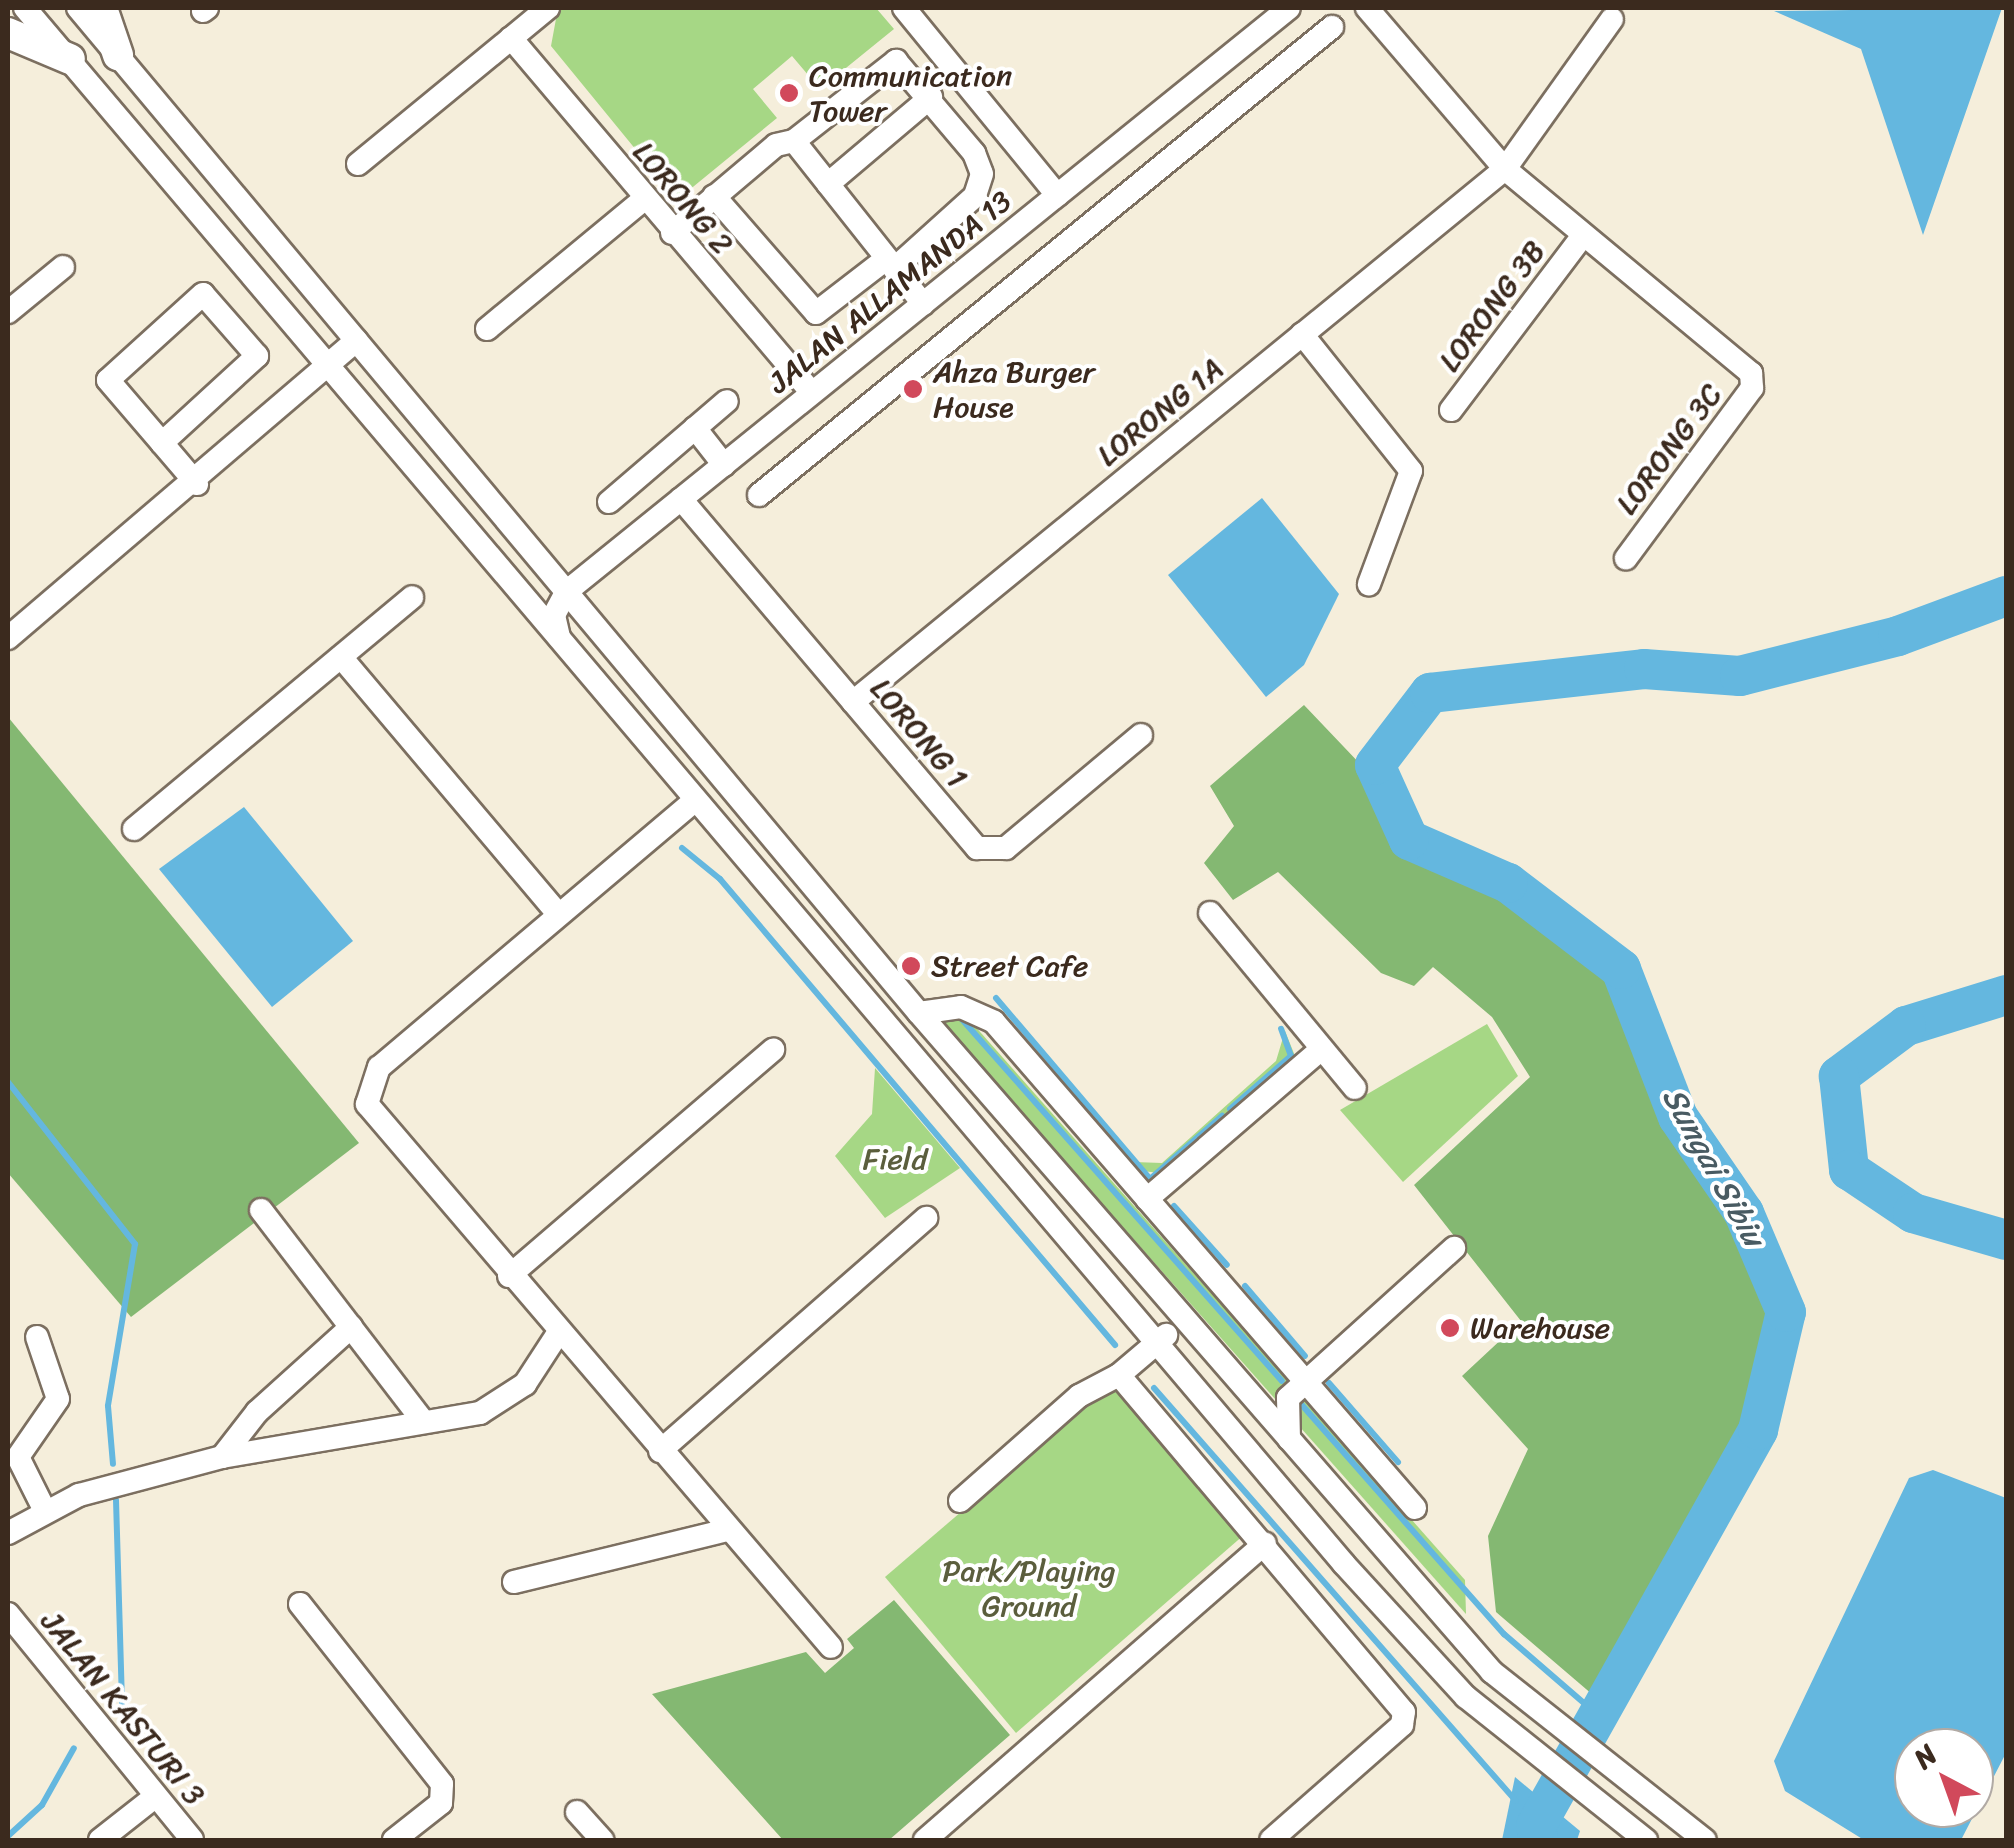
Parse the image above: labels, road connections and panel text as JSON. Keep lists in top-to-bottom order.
{
  "streets": {
    "street": [
      "LORONG 2",
      "JALAN ALLAMANDA 13",
      "LORONG 3B",
      "LORONG 1A",
      "LORONG 3C",
      "LORONG 1",
      "JALAN KASTURI 3"
    ]
  },
  "crossings": [
    ["LORONG 2", "JALAN ALLAMANDA 13"],
    ["JALAN ALLAMANDA 13", "LORONG 1"],
    ["LORONG 3B", "LORONG 3C"],
    ["LORONG 1A", "LORONG 1"]
  ],
  "water": ["Sungai Sibiu"],
  "parks": ["Field", "Park/Playing Ground"],
  "places": [
    "Communication Tower",
    "Ahza Burger House",
    "Street Cafe",
    "Warehouse"
  ],
  "north": "top left"
}
